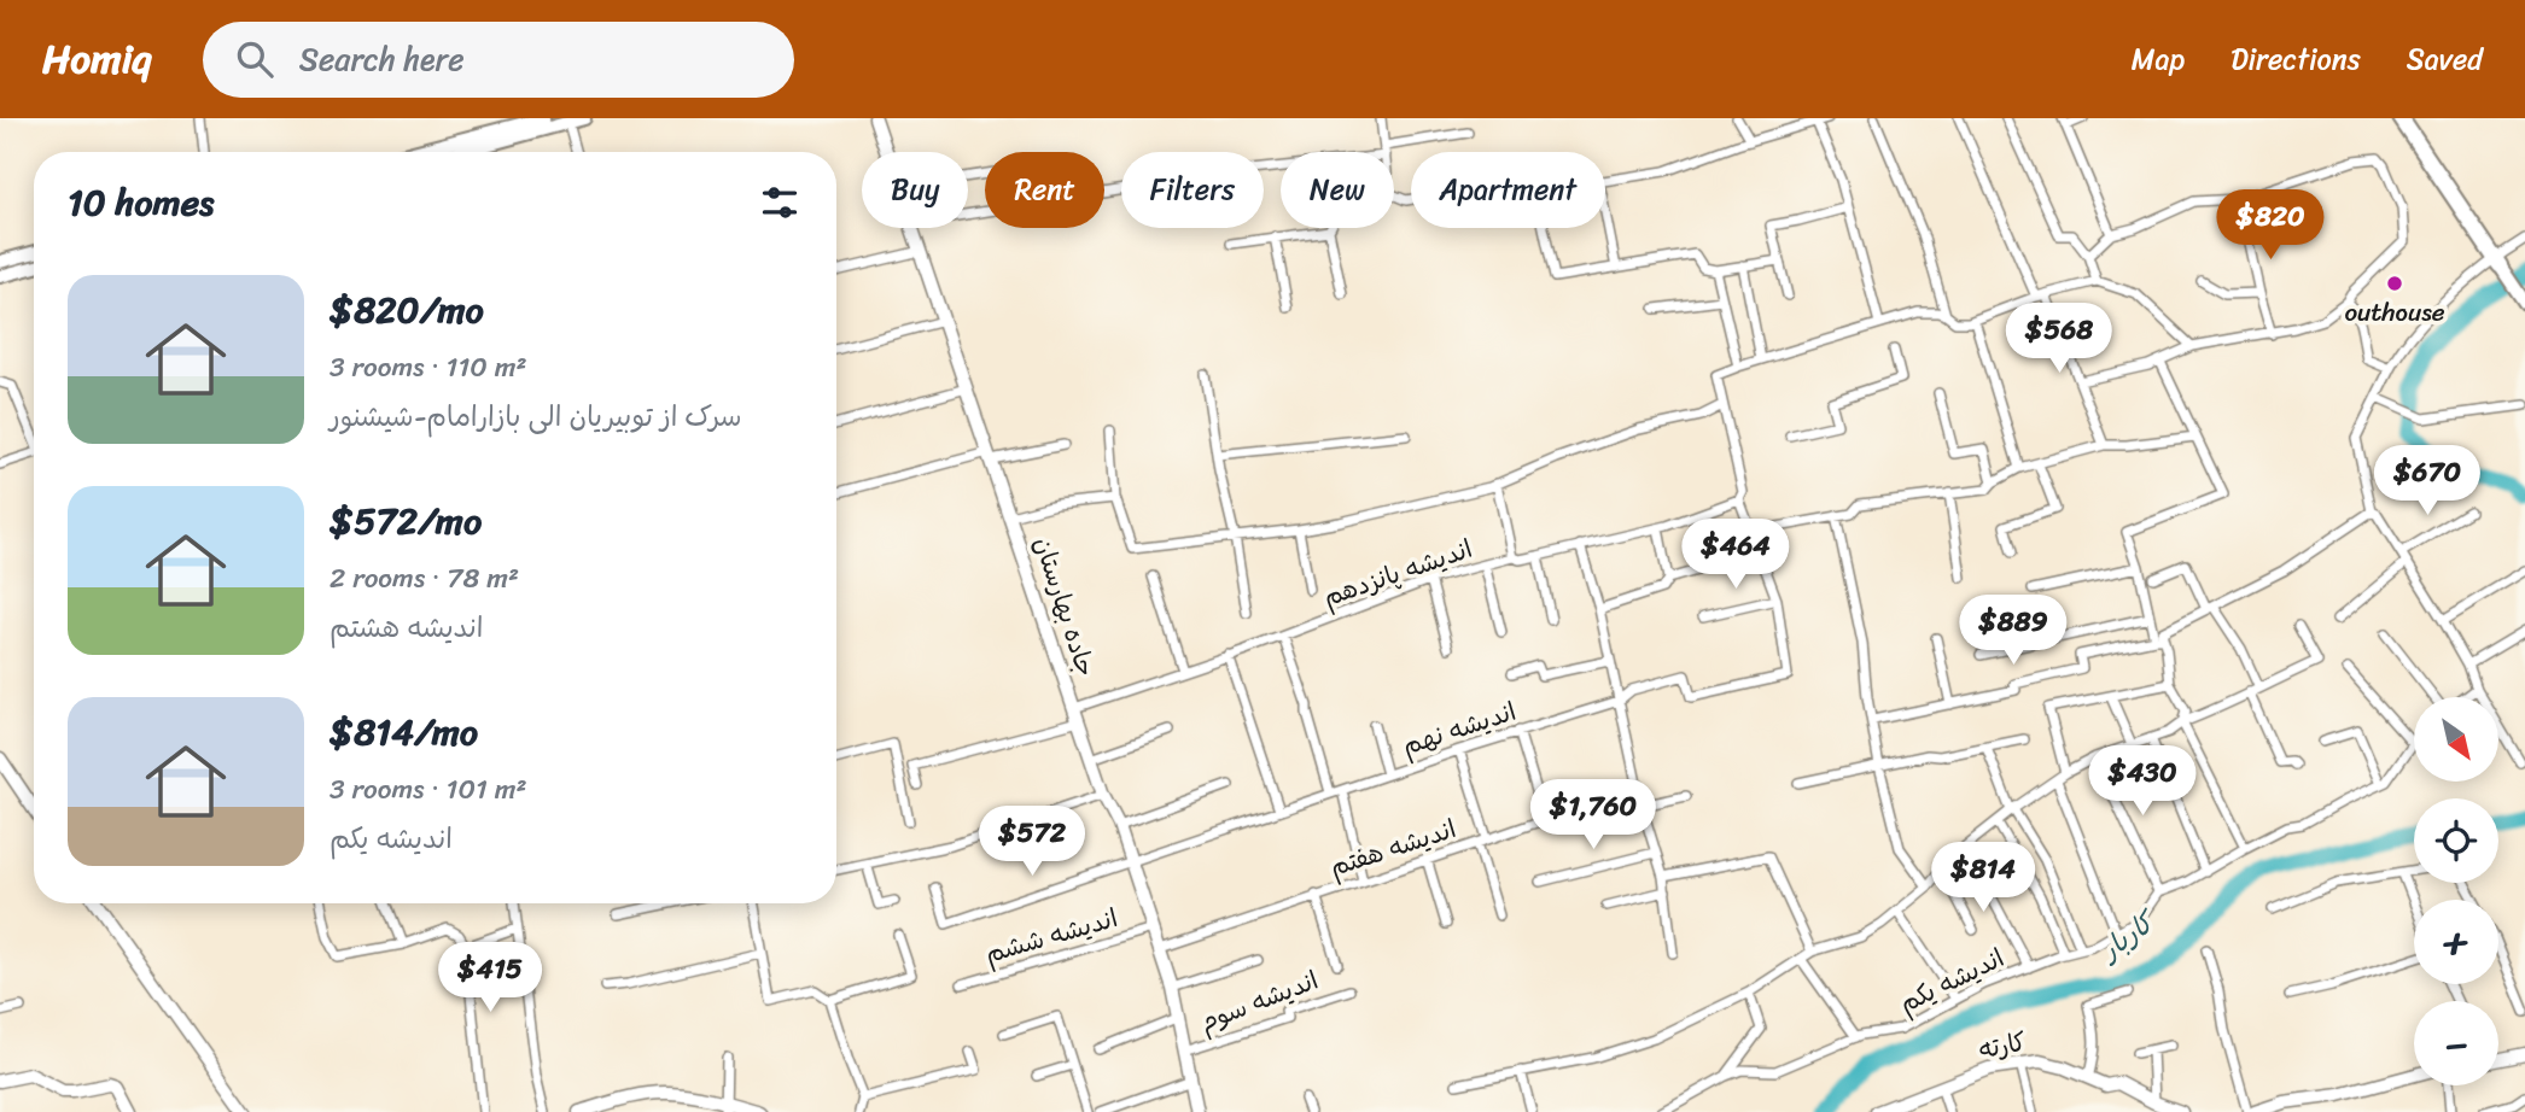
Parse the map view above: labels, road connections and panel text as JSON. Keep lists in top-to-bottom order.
{
  "streets": {
    "street": [
      "اندیشه پانزدهم",
      "جاده بهارستان",
      "اندیشه نهم",
      "اندیشه هفتم",
      "اندیشه ششم",
      "اندیشه یکم",
      "اندیشه سوم",
      "کارته"
    ]
  },
  "crossings": [
    ["اندیشه پانزدهم", "جاده بهارستان"],
    ["جاده بهارستان", "اندیشه نهم"],
    ["جاده بهارستان", "اندیشه هفتم"],
    ["جاده بهارستان", "اندیشه ششم"],
    ["جاده بهارستان", "اندیشه سوم"]
  ],
  "water": ["کاربار"],
  "places": ["outhouse"],
  "north": "bottom right",
  "page": {
    "header": "Homiq",
    "search": "Search here",
    "nav": ["Map", "Directions", "Saved"],
    "chip": [
      "Buy",
      "Rent",
      "Filters",
      "New",
      "Apartment"
    ],
    "heading": "10 homes",
    "price": [
      "$820",
      "$568",
      "$670",
      "$464",
      "$889",
      "$430",
      "$1,760",
      "$572",
      "$814",
      "$415"
    ],
    "list": [
      {
        "name": "$820/mo",
        "note": "3 rooms · 110 m² · سرک از توبیریان الی بازارامام-شیشنور"
      },
      {
        "name": "$572/mo",
        "note": "2 rooms · 78 m² · اندیشه هشتم"
      },
      {
        "name": "$814/mo",
        "note": "3 rooms · 101 m² · اندیشه یکم"
      }
    ],
    "map_buttons": ["+", "−"]
  }
}
